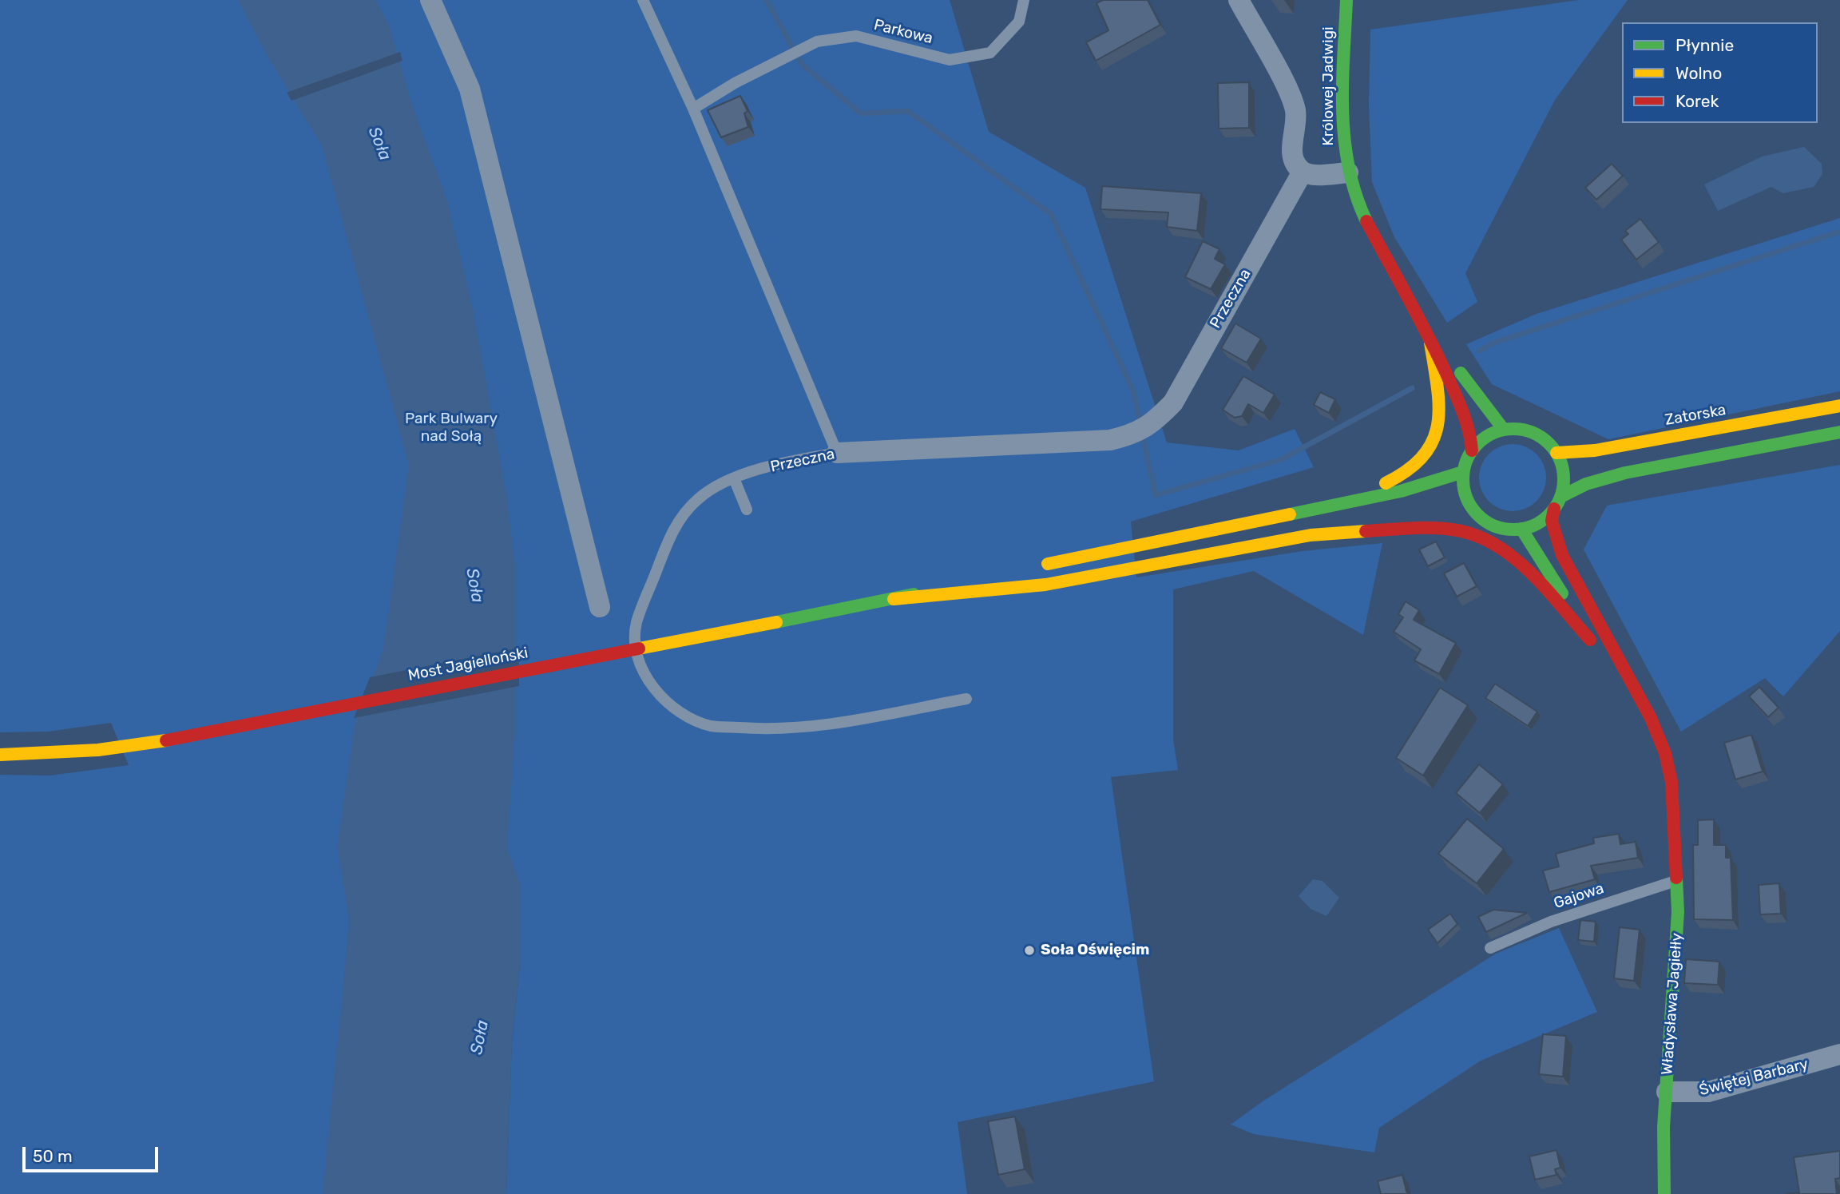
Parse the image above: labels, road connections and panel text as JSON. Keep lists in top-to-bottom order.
{
  "streets": {
    "main road": [
      "Królowej Jadwigi",
      "Zatorska",
      "Most Jagielloński",
      "Władysława Jagiełły"
    ],
    "street": ["Przeczna", "Świętej Barbary"],
    "lane": ["Parkowa", "Gajowa"]
  },
  "crossings": [
    ["Zatorska", "Władysława Jagiełły"],
    ["Gajowa", "Władysława Jagiełły"],
    ["Władysława Jagiełły", "Świętej Barbary"]
  ],
  "water": ["Soła"],
  "parks": ["Park Bulwary nad Sołą"],
  "places": ["Soła Oświęcim"],
  "legend": ["Płynnie", "Wolno", "Korek"],
  "scale_bar": "50 m"
}
